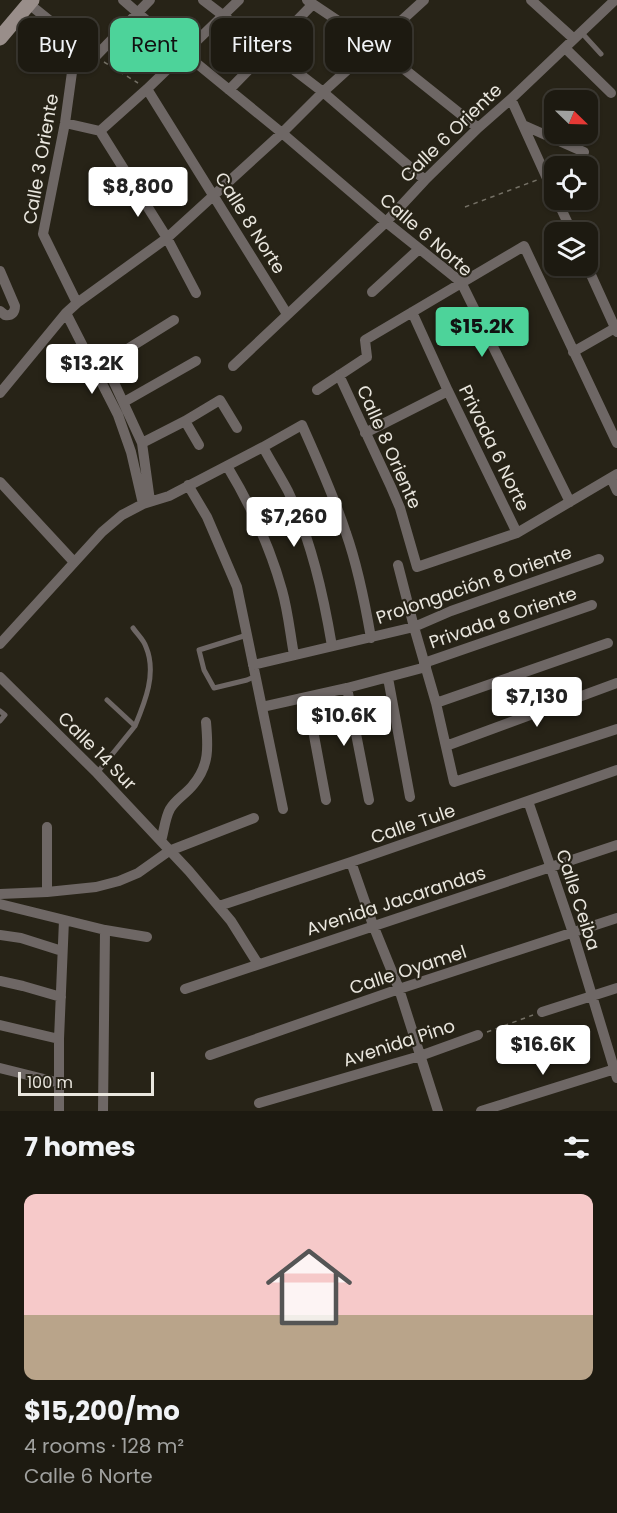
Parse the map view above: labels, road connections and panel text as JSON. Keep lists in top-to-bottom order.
{
  "streets": {
    "street": [
      "Calle 6 Oriente",
      "Calle 3 Oriente",
      "Calle 8 Norte",
      "Calle 6 Norte",
      "Calle 8 Oriente",
      "Privada 6 Norte",
      "Prolongación 8 Oriente",
      "Privada 8 Oriente",
      "Calle 14 Sur",
      "Calle Tule",
      "Calle Ceiba",
      "Avenida Jacarandas",
      "Calle Oyamel",
      "Avenida Pino"
    ]
  },
  "crossings": [
    ["Calle 6 Oriente", "Calle 8 Norte"],
    ["Calle 6 Oriente", "Calle 6 Norte"],
    ["Calle 6 Norte", "Calle 8 Oriente"],
    ["Calle 8 Oriente", "Privada 6 Norte"],
    ["Calle 14 Sur", "Calle Tule"],
    ["Calle 14 Sur", "Avenida Jacarandas"],
    ["Calle Tule", "Calle Ceiba"],
    ["Calle Ceiba", "Avenida Jacarandas"],
    ["Calle Ceiba", "Calle Oyamel"]
  ],
  "scale_bar": "100 m",
  "north": "bottom right",
  "page": {
    "chip": [
      "Buy",
      "Rent",
      "Filters",
      "New"
    ],
    "price": [
      "$8,800",
      "$15.2K",
      "$13.2K",
      "$7,260",
      "$7,130",
      "$10.6K",
      "$16.6K"
    ],
    "scale": "100 m",
    "heading": "7 homes",
    "list": [
      {
        "name": "$15,200/mo",
        "note": "4 rooms · 128 m² · Calle 6 Norte"
      }
    ]
  }
}
